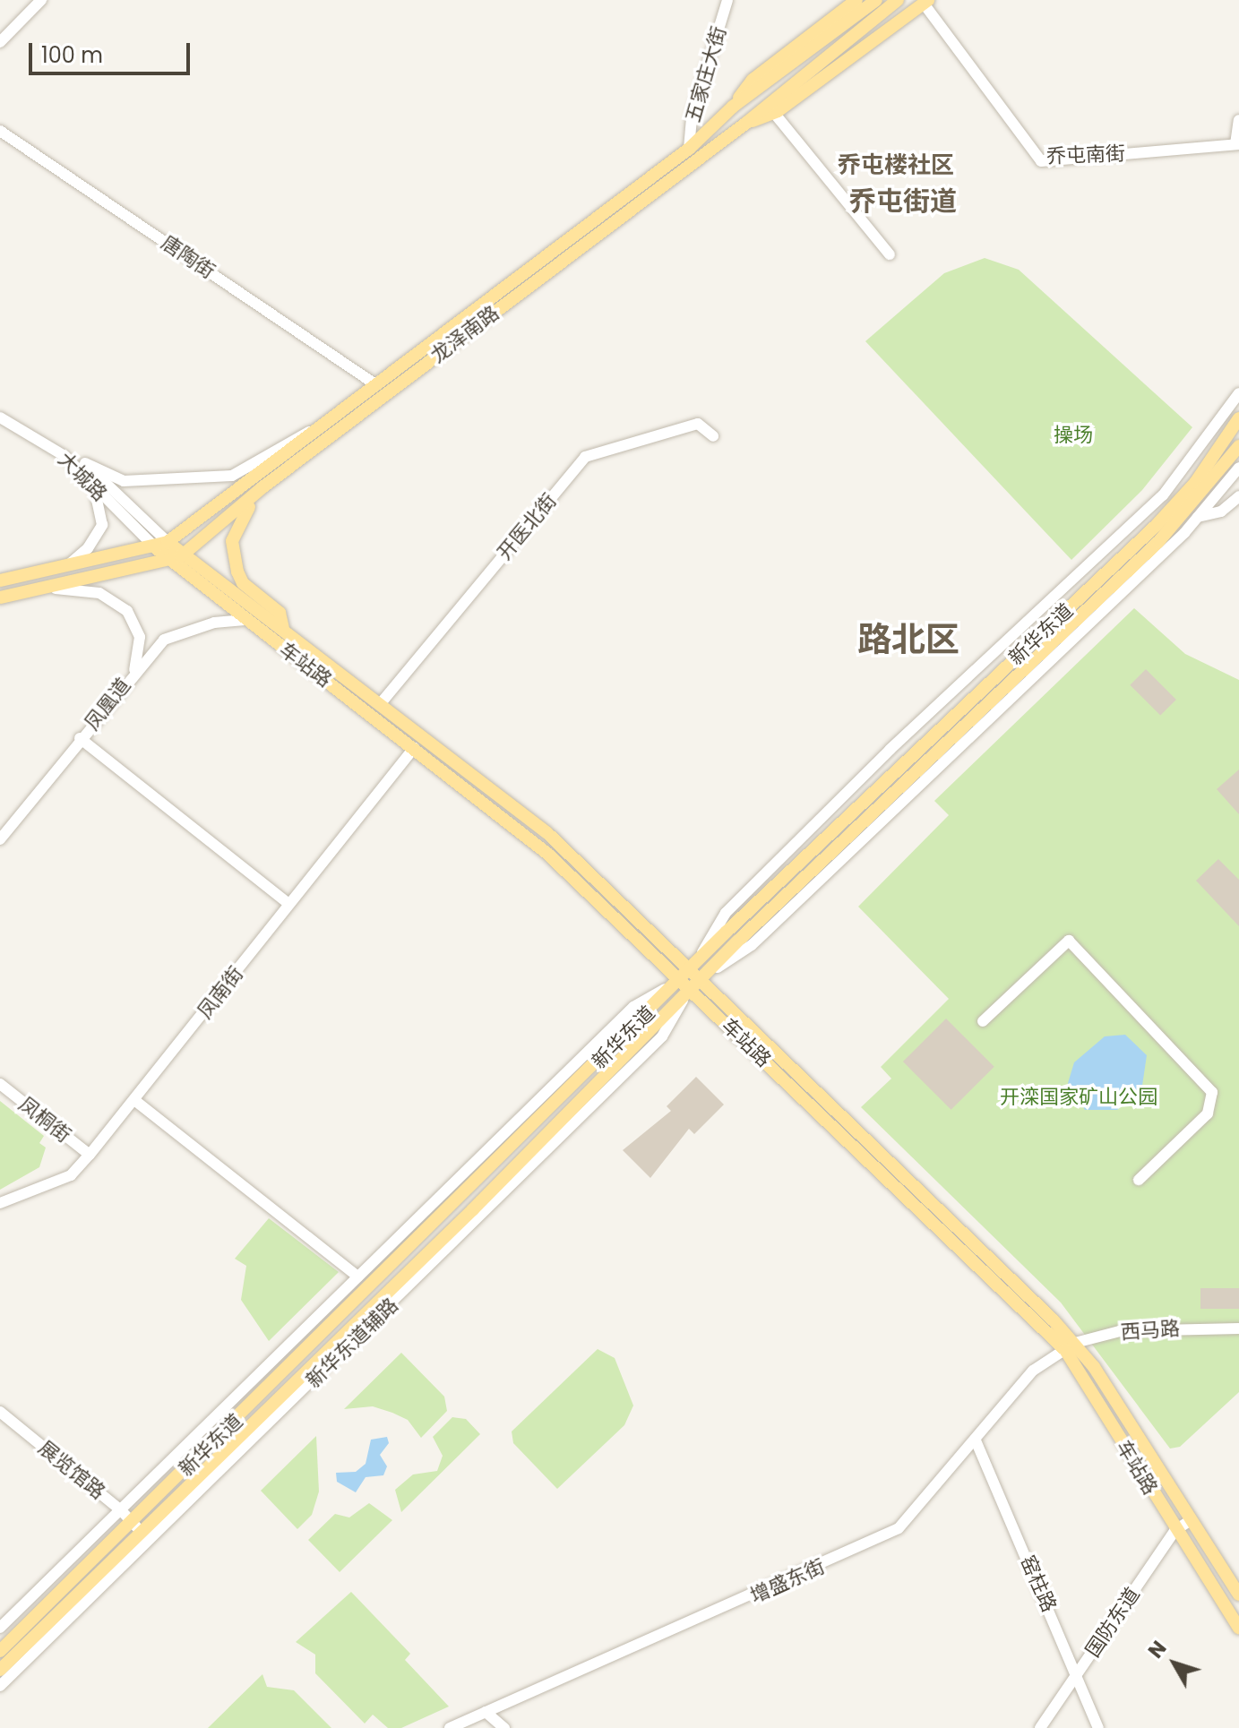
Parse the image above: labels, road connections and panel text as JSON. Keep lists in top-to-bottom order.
{
  "streets": {
    "main road": ["龙泽南路", "新华东道", "车站路"],
    "street": [
      "五家庄大街",
      "乔屯南街",
      "唐陶街",
      "大城路",
      "开医北街",
      "凤凰道",
      "凤南街",
      "凤桐街",
      "西马路",
      "新华东道辅路",
      "展览馆路",
      "增盛东街",
      "窑柱路",
      "国防东道"
    ]
  },
  "crossings": [
    ["五家庄大街", "龙泽南路"],
    ["唐陶街", "龙泽南路"],
    ["龙泽南路", "大城路"],
    ["龙泽南路", "车站路"],
    ["大城路", "车站路"],
    ["开医北街", "车站路"],
    ["新华东道", "车站路"],
    ["新华东道", "新华东道辅路"],
    ["新华东道", "展览馆路"],
    ["车站路", "凤凰道"],
    ["车站路", "凤南街"],
    ["车站路", "西马路"],
    ["车站路", "新华东道辅路"],
    ["车站路", "增盛东街"],
    ["车站路", "国防东道"],
    ["凤南街", "凤桐街"],
    ["西马路", "增盛东街"],
    ["新华东道辅路", "展览馆路"],
    ["增盛东街", "窑柱路"],
    ["窑柱路", "国防东道"]
  ],
  "districts": ["乔屯楼社区", "乔屯街道", "路北区"],
  "parks": ["操场", "开滦国家矿山公园"],
  "scale_bar": "100 m",
  "north": "top left"
}
